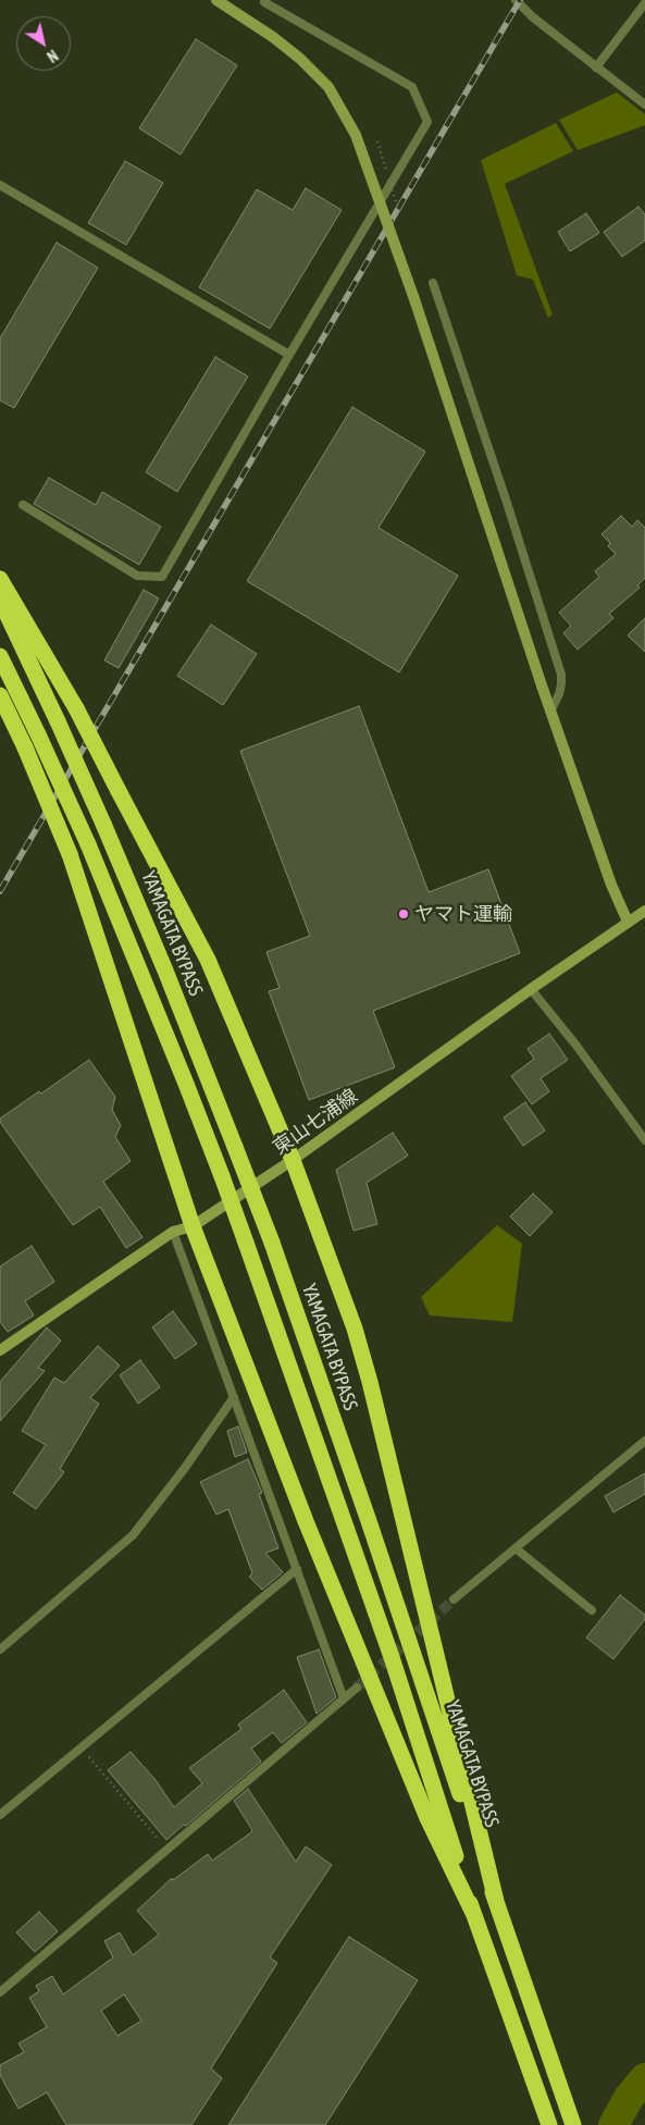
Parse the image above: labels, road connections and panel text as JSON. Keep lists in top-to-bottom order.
{
  "streets": {
    "highway": ["YAMAGATA BYPASS"],
    "street": ["東山七浦線"]
  },
  "places": ["ヤマト運輸"],
  "north": "bottom right"
}
